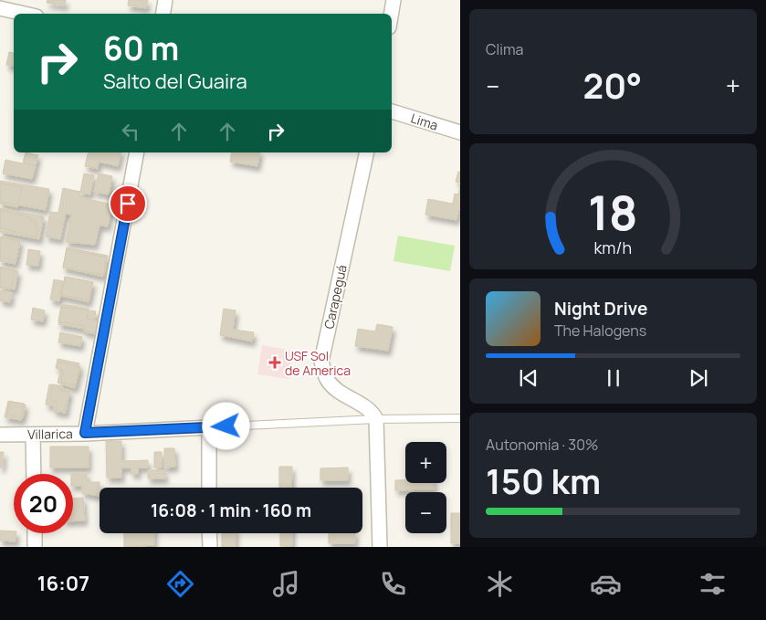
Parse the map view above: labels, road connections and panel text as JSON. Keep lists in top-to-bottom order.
{
  "streets": {
    "street": ["Lima", "Carapeguá", "Villarica"]
  },
  "places": {
    "health": ["USF Sol de America"]
  },
  "page": {
    "tile": [
      "Clima",
      ["Autonomía · 30%", "150 km"]
    ],
    "turn": ["60 m", "Salto del Guaira"],
    "heat": ["−", "20°", "+"],
    "song": ["Night Drive", "The Halogens"],
    "map_buttons": ["+", "−"],
    "limit": "20",
    "trip": "16:08 · 1 min · 160 m",
    "tabs": "16:07",
    "gauge": ["18", "km/h"]
  }
}
